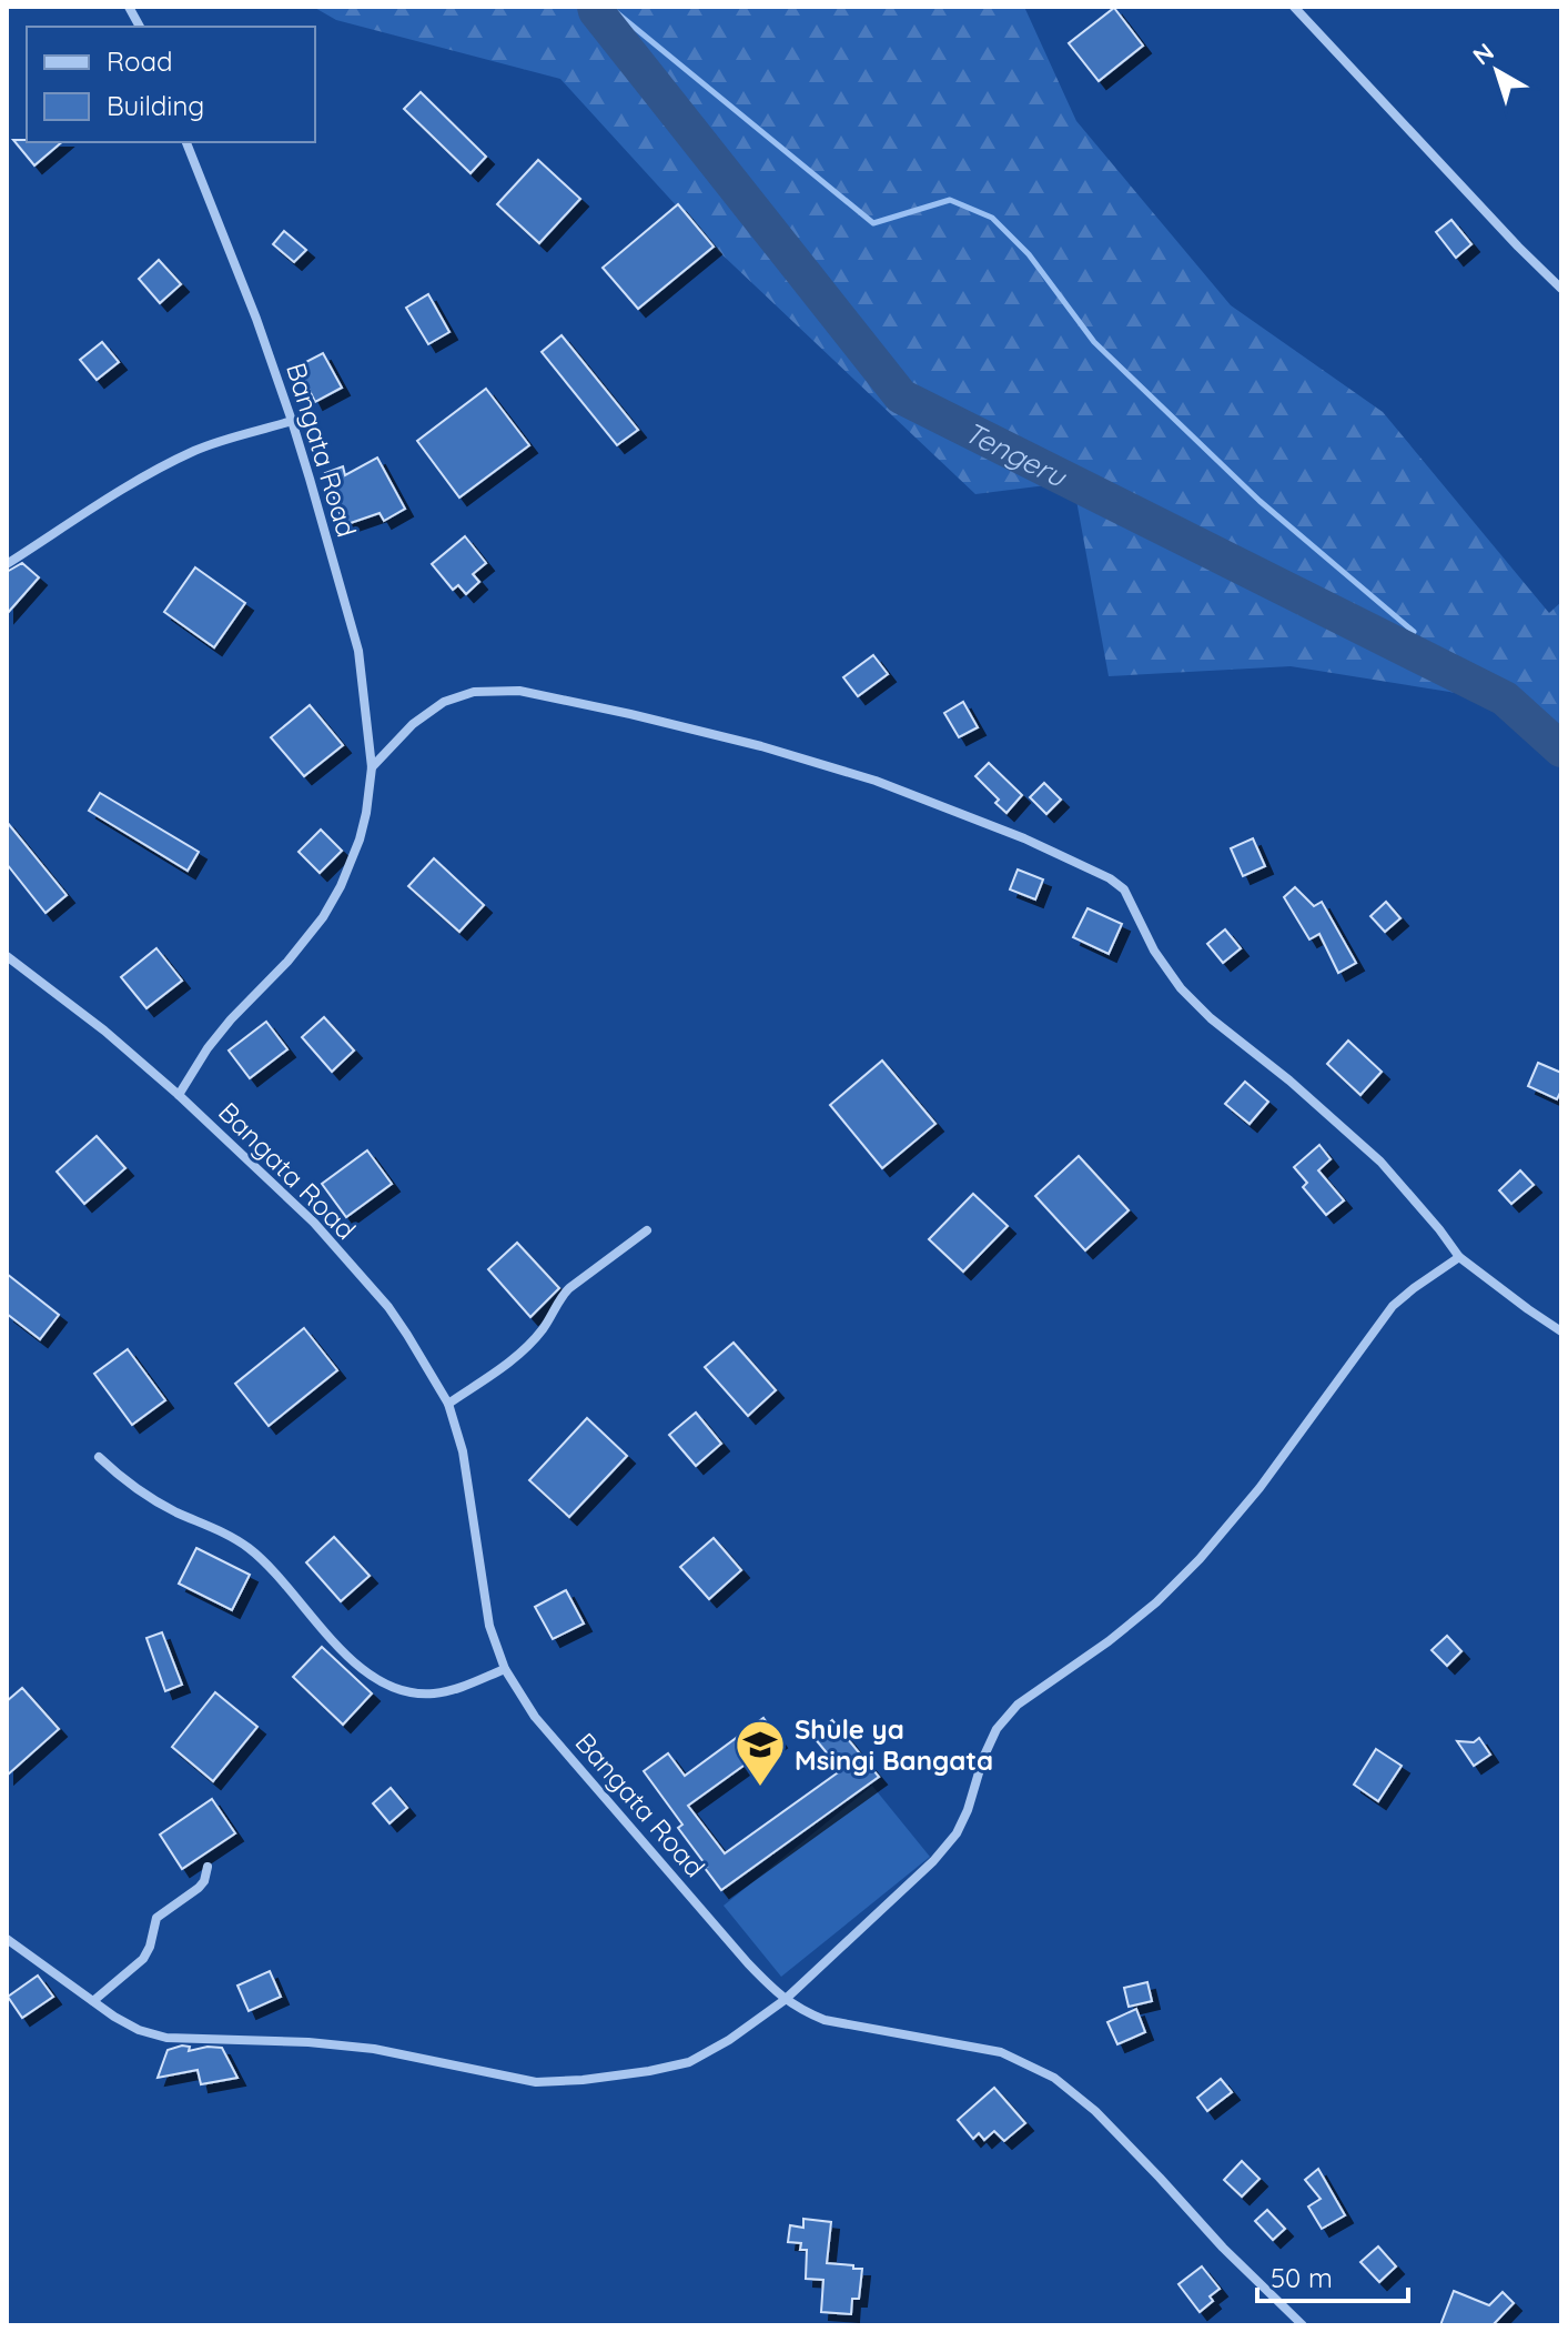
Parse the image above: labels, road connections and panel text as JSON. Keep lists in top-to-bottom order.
{
  "streets": {
    "street": ["Bangata Road"]
  },
  "water": ["Tengeru"],
  "places": {
    "school or university": ["Shule ya Msingi Bangata"]
  },
  "legend": ["Road", "Building"],
  "scale_bar": "50 m",
  "north": "top left"
}
